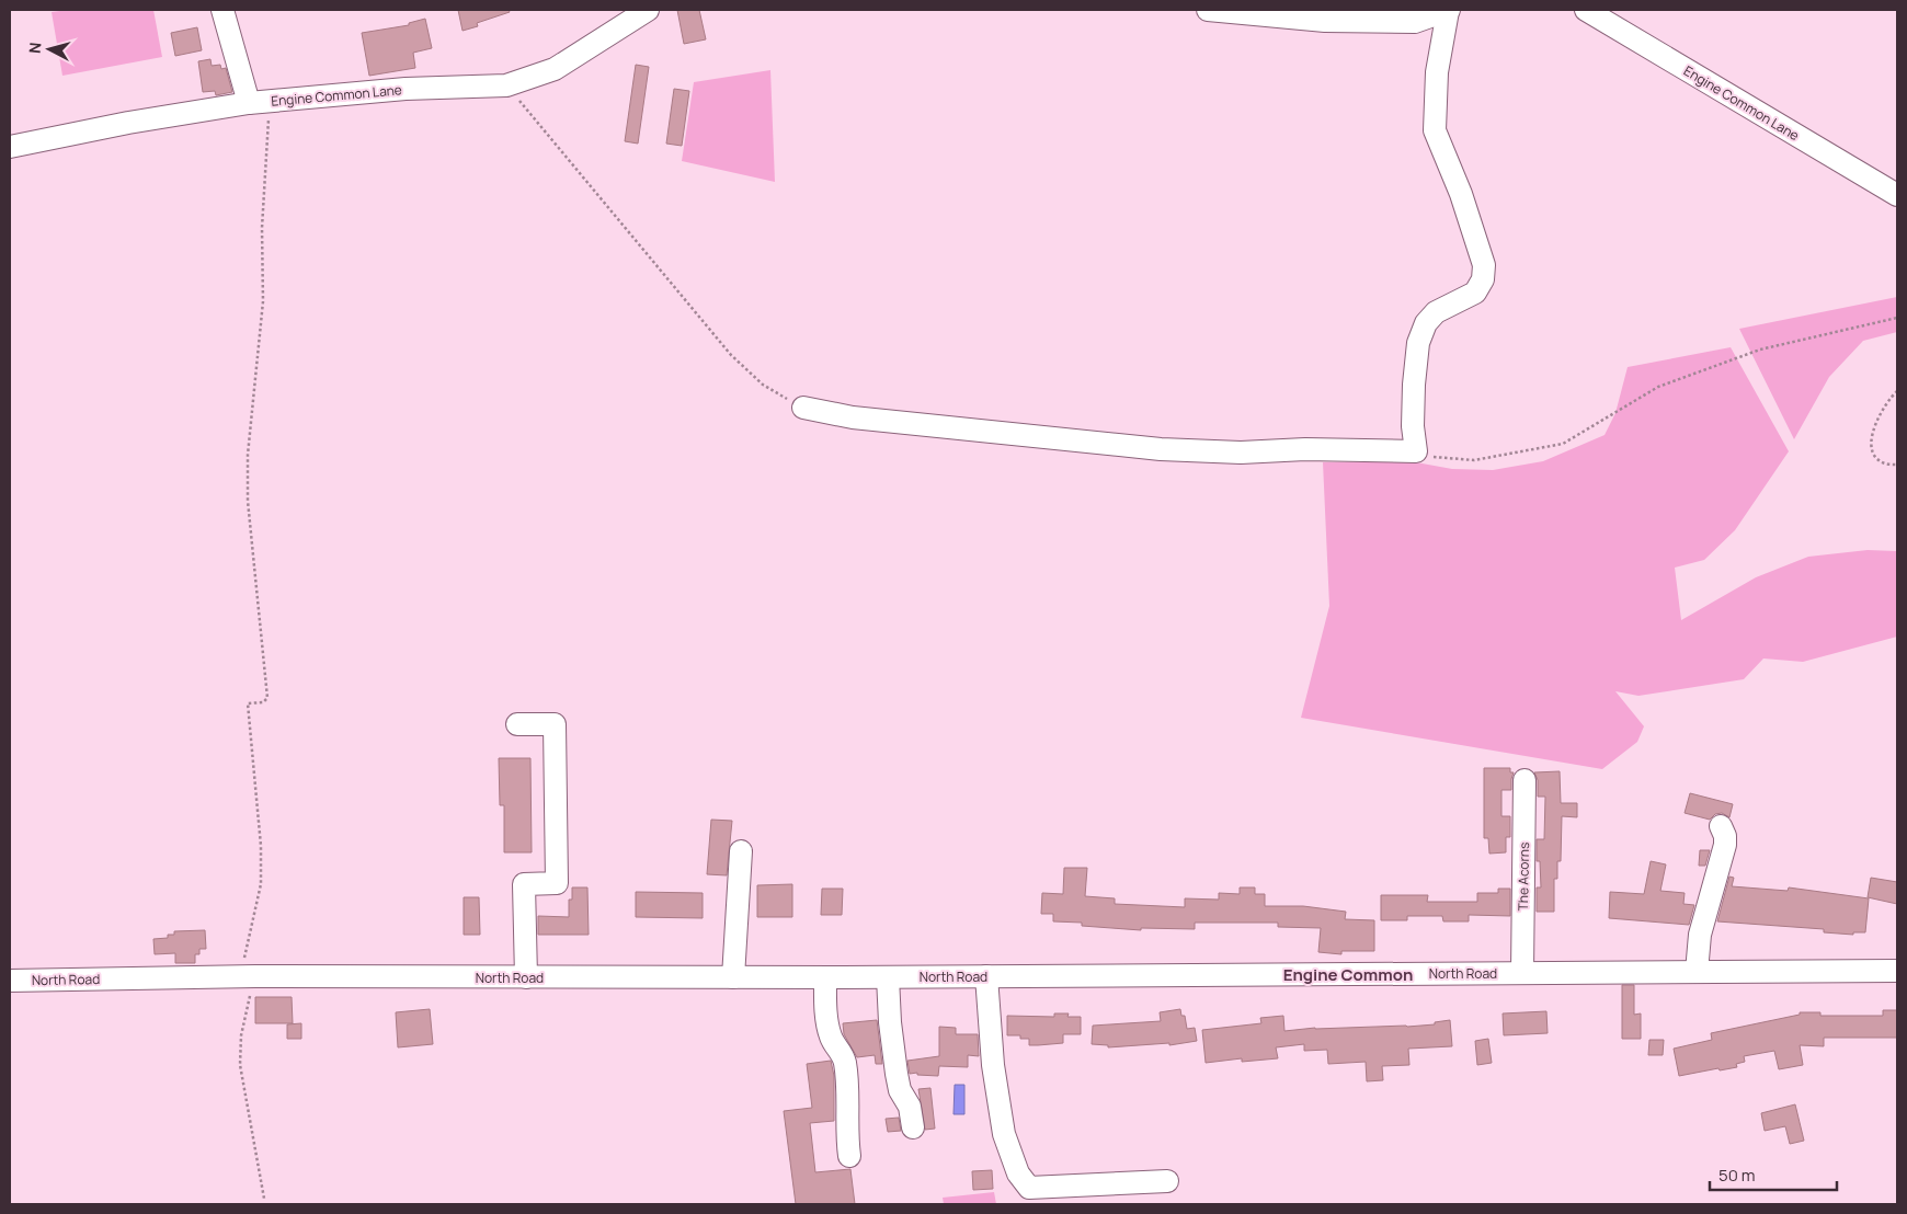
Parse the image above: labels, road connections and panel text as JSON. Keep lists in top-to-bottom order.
{
  "streets": {
    "street": ["Engine Common Lane", "The Acorns", "North Road"]
  },
  "crossings": [
    ["The Acorns", "North Road"]
  ],
  "districts": ["Engine Common"],
  "scale_bar": "50 m",
  "north": "left"
}
